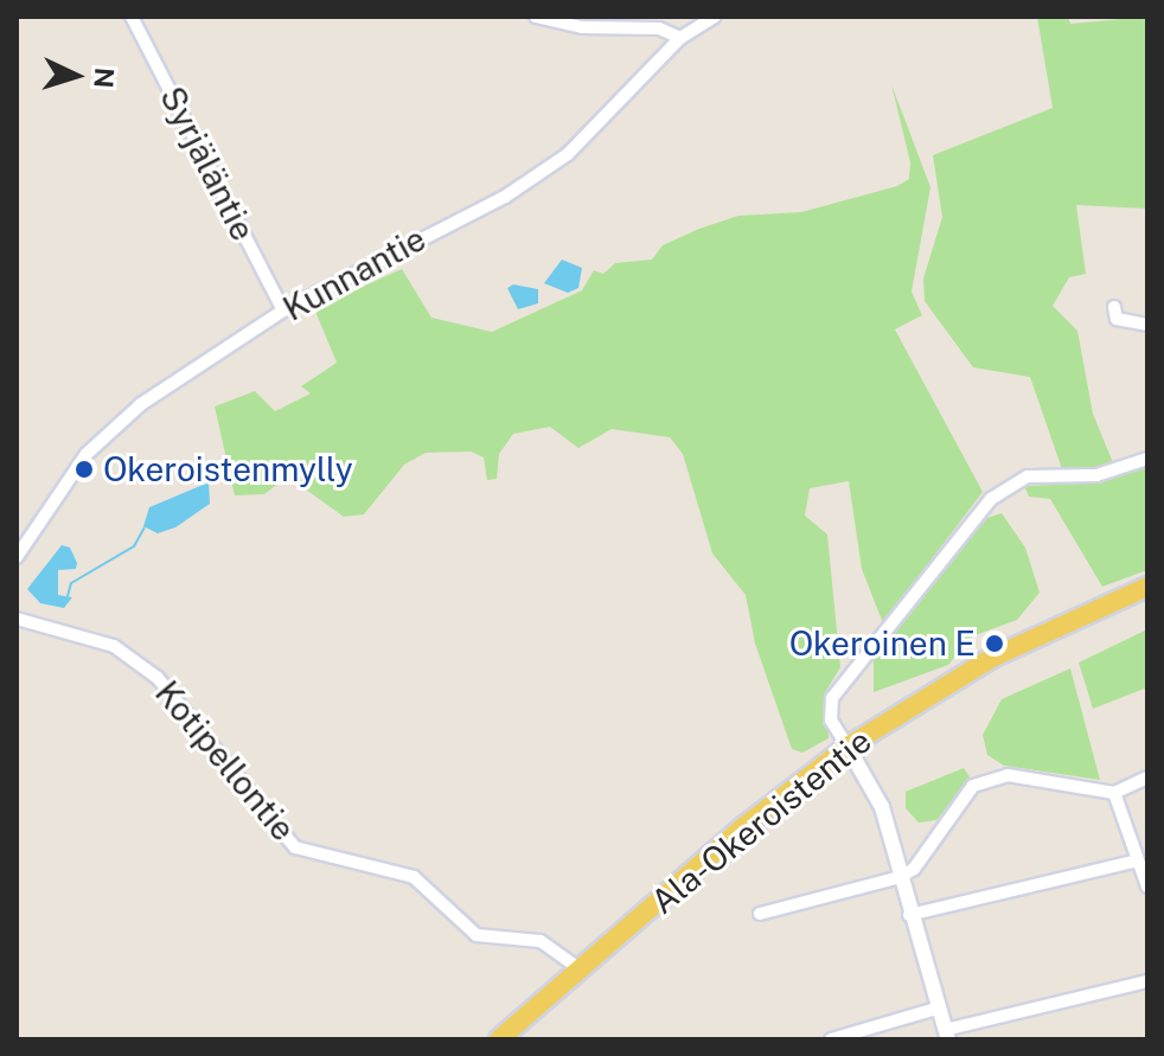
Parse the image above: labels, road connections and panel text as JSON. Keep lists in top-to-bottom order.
{
  "streets": {
    "main road": ["Ala-Okeroistentie"],
    "street": ["Syrjäläntie", "Kunnantie", "Kotipellontie"]
  },
  "crossings": [
    ["Syrjäläntie", "Kunnantie"],
    ["Kotipellontie", "Ala-Okeroistentie"]
  ],
  "places": ["Okeroistenmylly", "Okeroinen E"],
  "north": "right"
}
